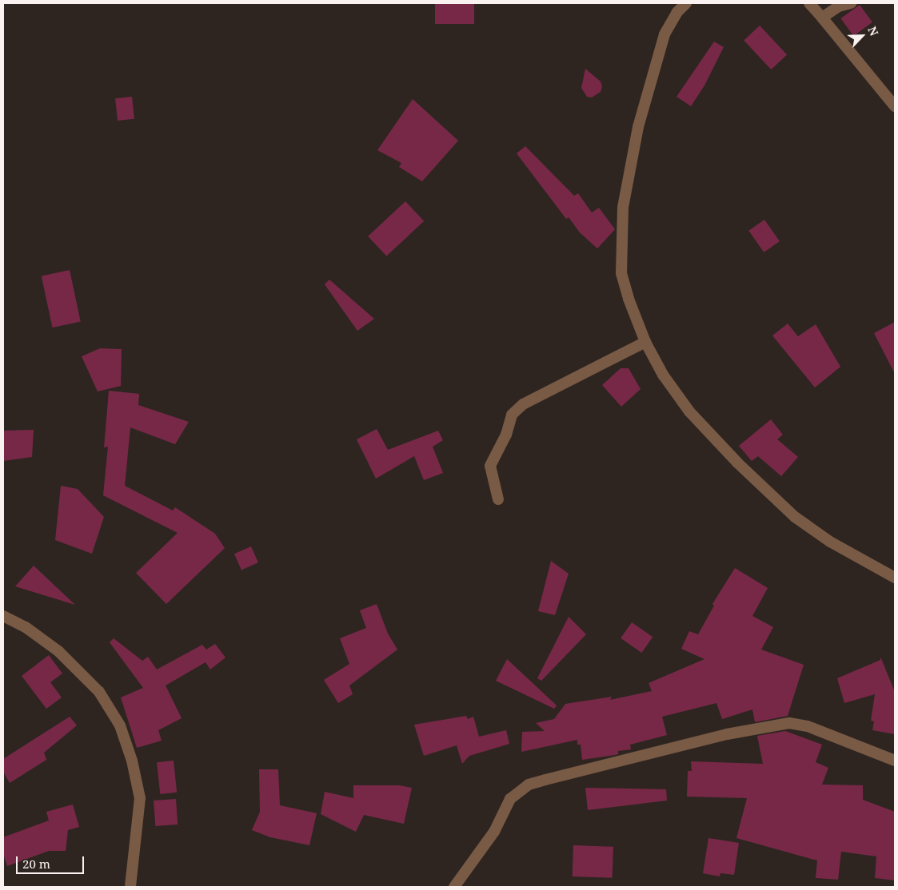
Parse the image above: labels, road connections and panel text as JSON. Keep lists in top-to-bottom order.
{
  "scale_bar": "20 m",
  "north": "top right"
}
